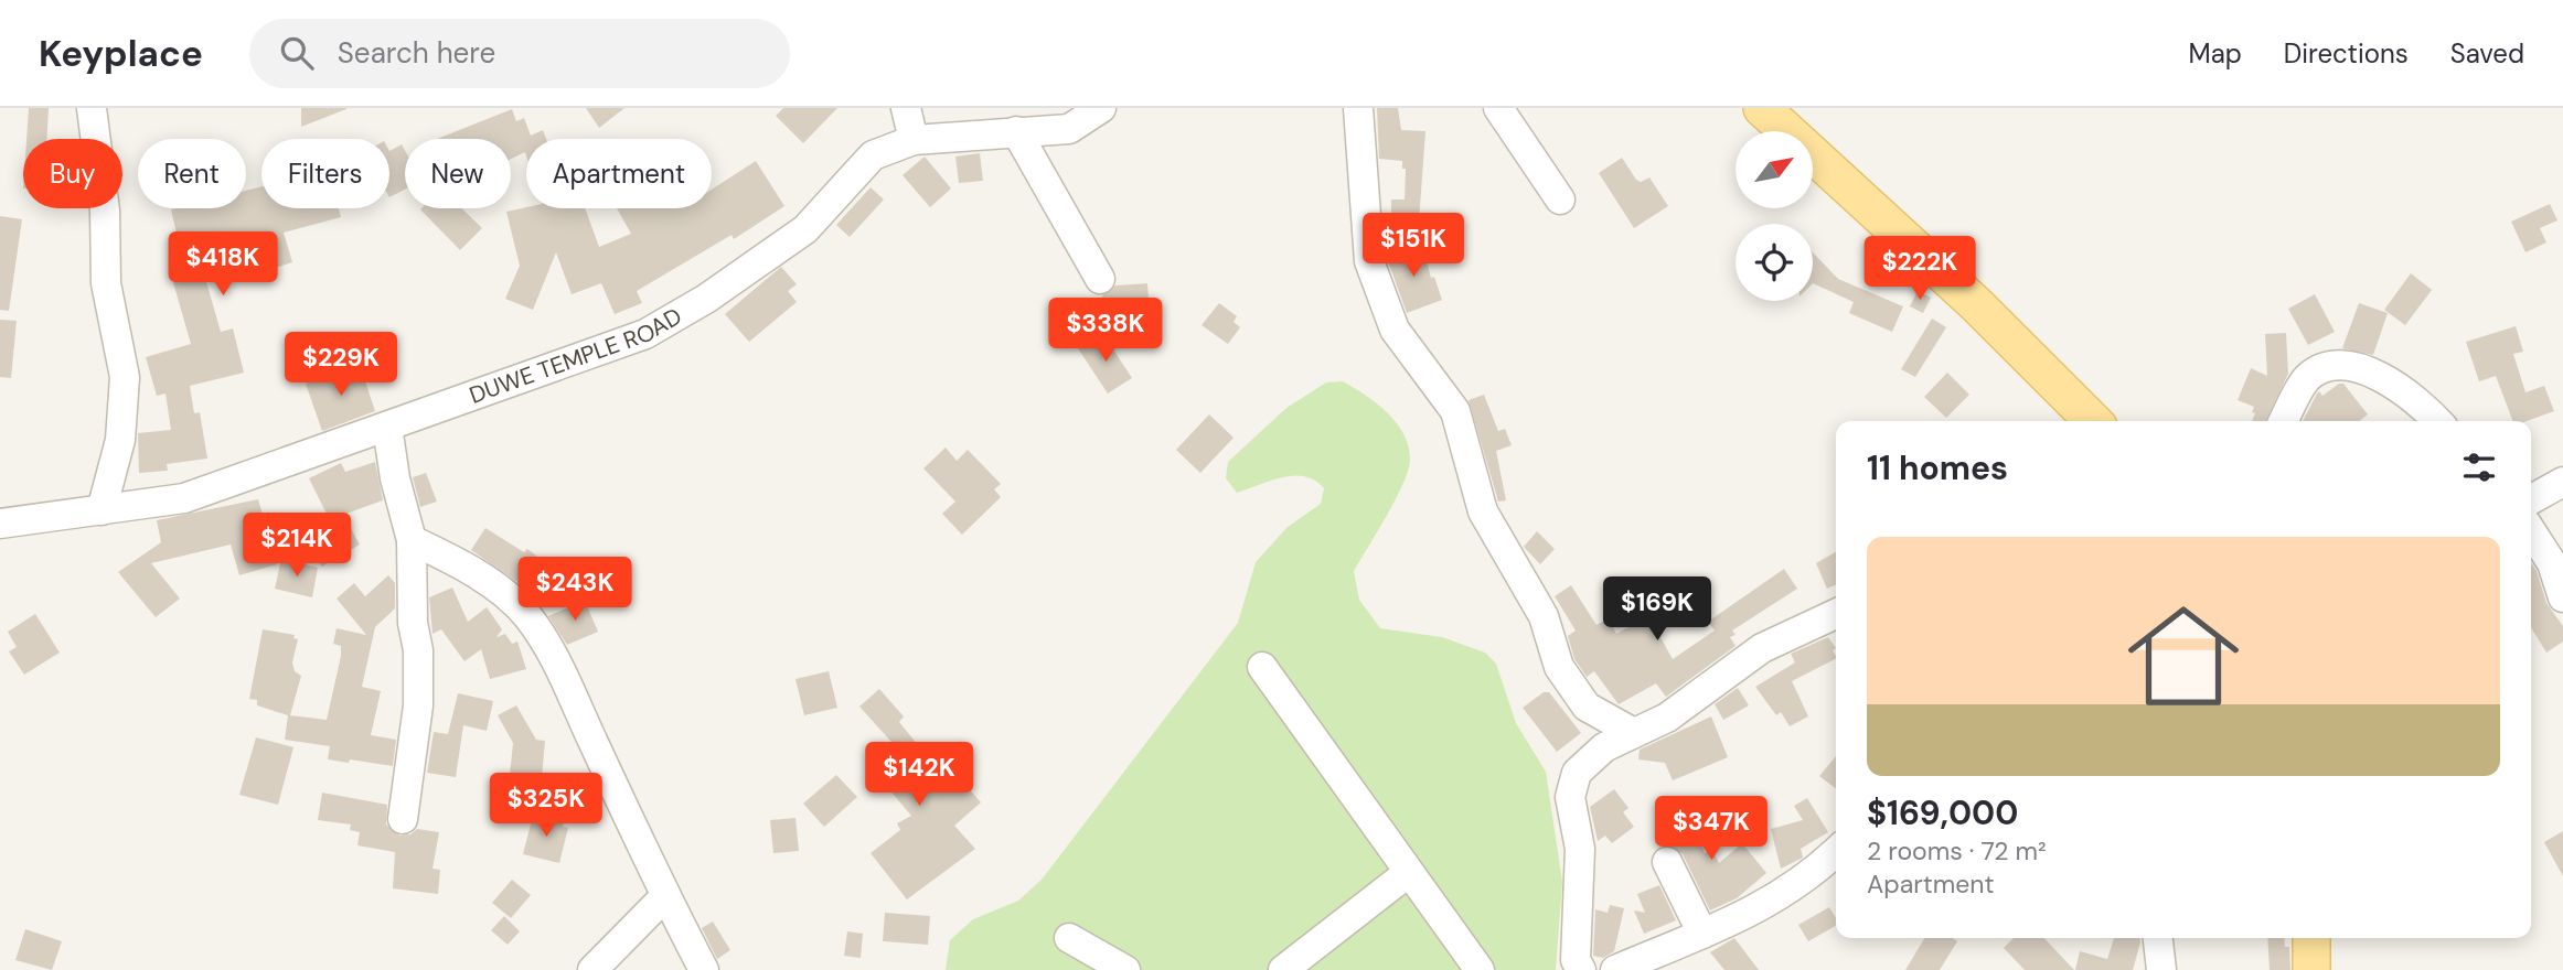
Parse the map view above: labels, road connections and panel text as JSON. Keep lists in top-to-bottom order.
{
  "streets": {
    "street": ["DUWE TEMPLE ROAD"]
  },
  "north": "top right",
  "page": {
    "header": "Keyplace",
    "search": "Search here",
    "nav": ["Map", "Directions", "Saved"],
    "chip": [
      "Buy",
      "Rent",
      "Filters",
      "New",
      "Apartment"
    ],
    "price": [
      "$151K",
      "$418K",
      "$222K",
      "$338K",
      "$229K",
      "$214K",
      "$243K",
      "$169K",
      "$142K",
      "$325K",
      "$347K"
    ],
    "heading": "11 homes",
    "list": [
      {
        "name": "$169,000",
        "note": "2 rooms · 72 m² · Apartment"
      }
    ]
  }
}
